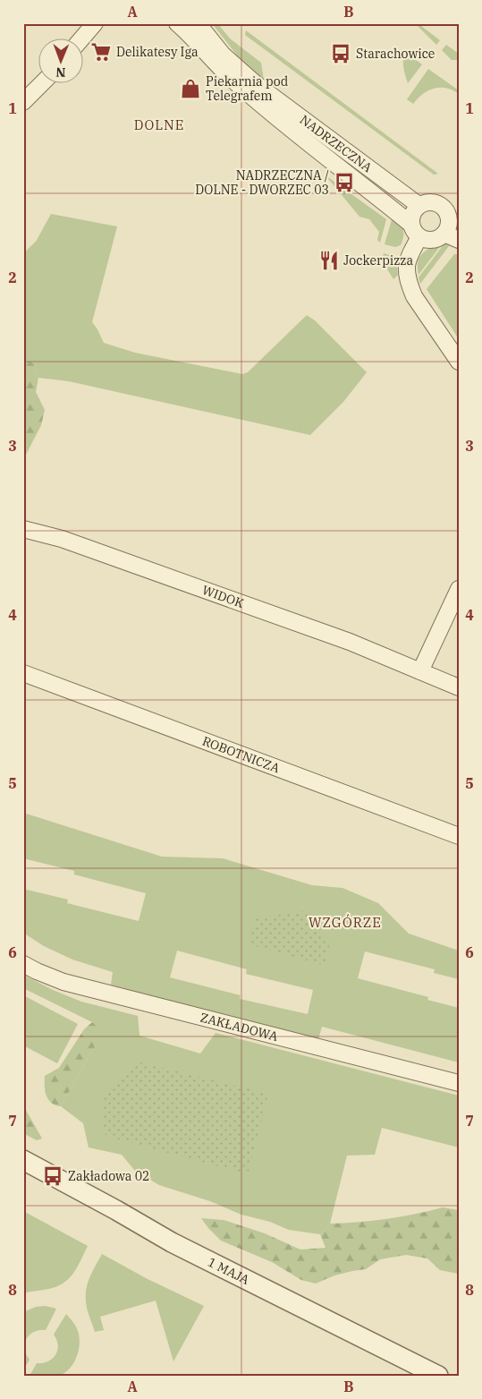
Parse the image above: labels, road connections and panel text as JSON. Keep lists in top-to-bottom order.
{
  "streets": {
    "street": [
      "NADRZECZNA",
      "WIDOK",
      "ROBOTNICZA",
      "ZAKŁADOWA",
      "1 MAJA"
    ]
  },
  "districts": ["DOLNE", "WZGÓRZE"],
  "places": {
    "supermarket": ["Delikatesy Iga"],
    "bus stop": ["Starachowice", "NADRZECZNA / DOLNE - DWORZEC 03", "Zakładowa 02"],
    "shop": ["Piekarnia pod Telegrafem"],
    "restaurant": ["Jockerpizza"]
  },
  "north": "bottom",
  "grid": {
    "columns": ["A", "B"],
    "rows": [
      "1",
      "2",
      "3",
      "4",
      "5",
      "6",
      "7",
      "8"
    ]
  }
}
